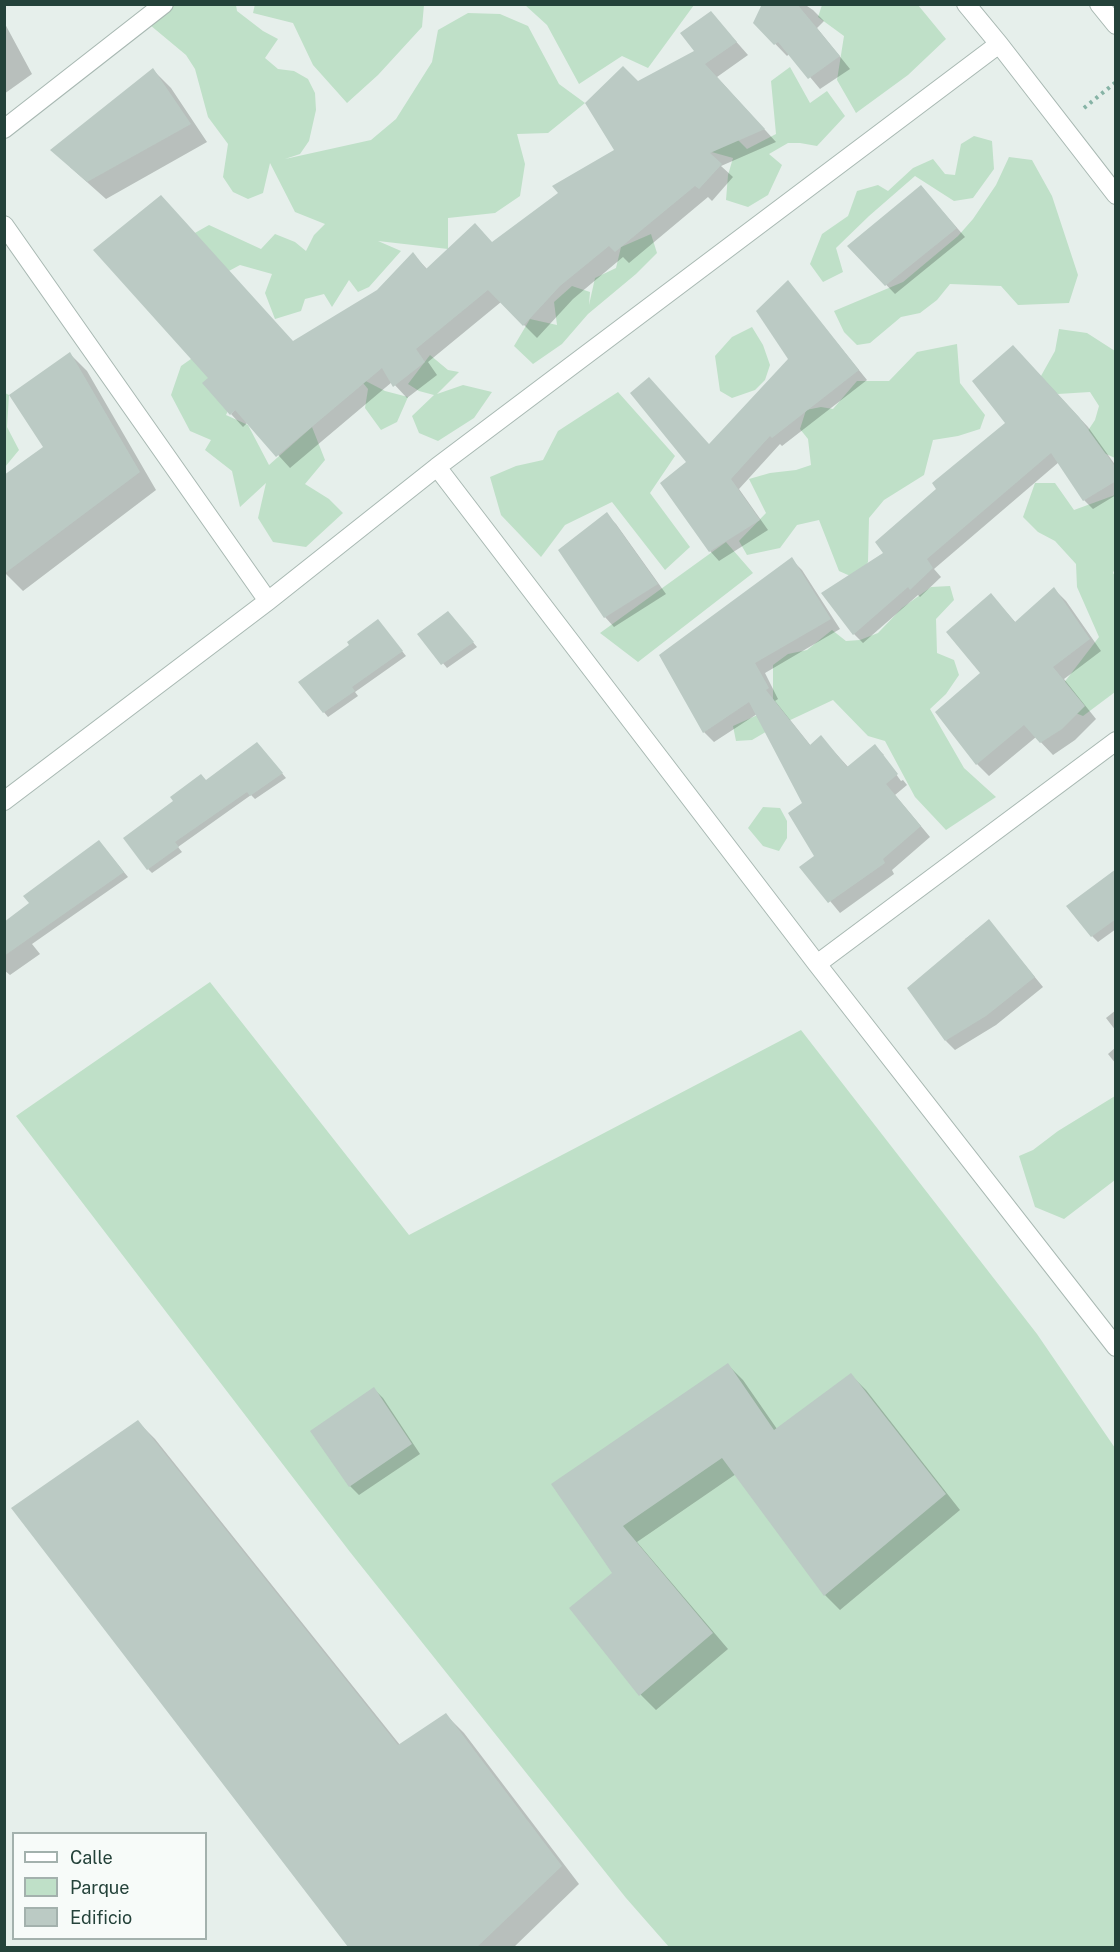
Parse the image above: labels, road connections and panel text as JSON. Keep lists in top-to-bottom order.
{
  "legend": ["Calle", "Parque", "Edificio"]
}
